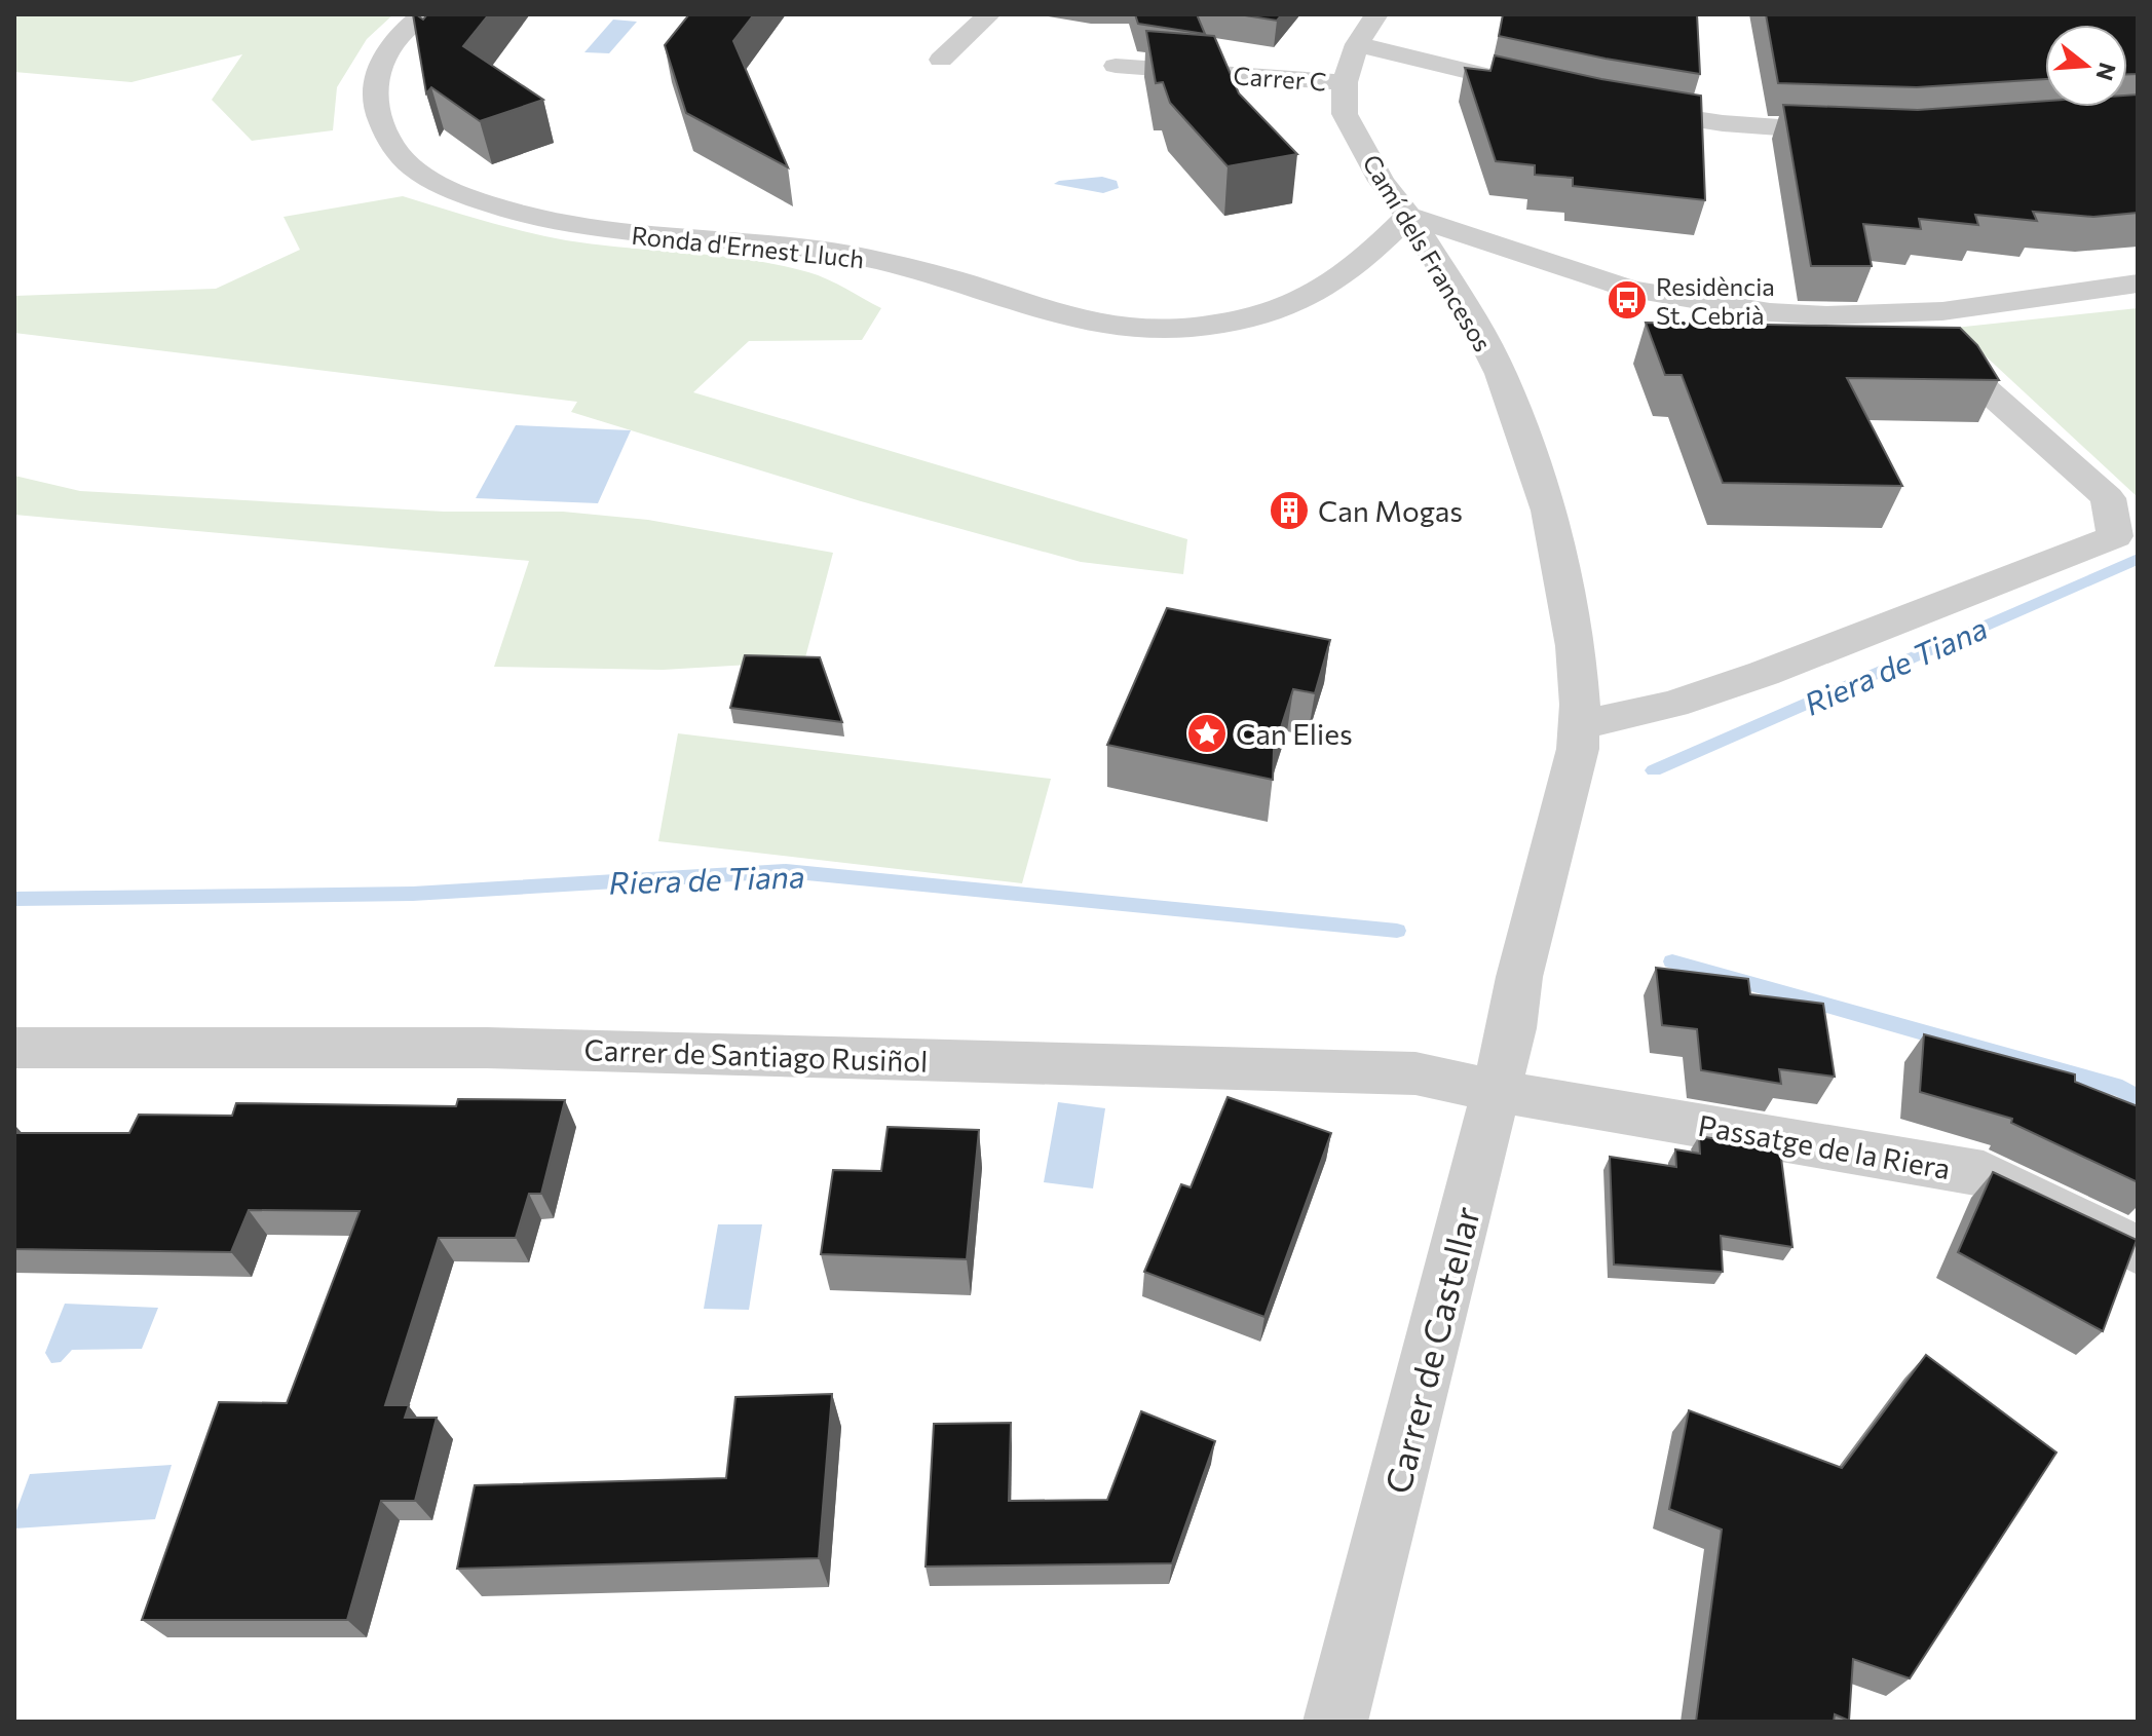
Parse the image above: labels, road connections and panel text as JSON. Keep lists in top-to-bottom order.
{
  "streets": {
    "street": [
      "Carrer C",
      "Ronda d'Ernest Lluch",
      "Camí dels Francesos",
      "Carrer de Santiago Rusiñol",
      "Passatge de la Riera",
      "Carrer de Castellar"
    ]
  },
  "crossings": [
    ["Carrer C", "Camí dels Francesos"],
    ["Ronda d'Ernest Lluch", "Camí dels Francesos"],
    ["Camí dels Francesos", "Carrer de Castellar"],
    ["Carrer de Santiago Rusiñol", "Passatge de la Riera"],
    ["Carrer de Santiago Rusiñol", "Carrer de Castellar"],
    ["Passatge de la Riera", "Carrer de Castellar"]
  ],
  "water": ["Riera de Tiana"],
  "places": {
    "bus stop": ["Residència St. Cebrià"],
    "building": ["Can Mogas"],
    "place": ["Can Elies"]
  },
  "north": "right"
}
